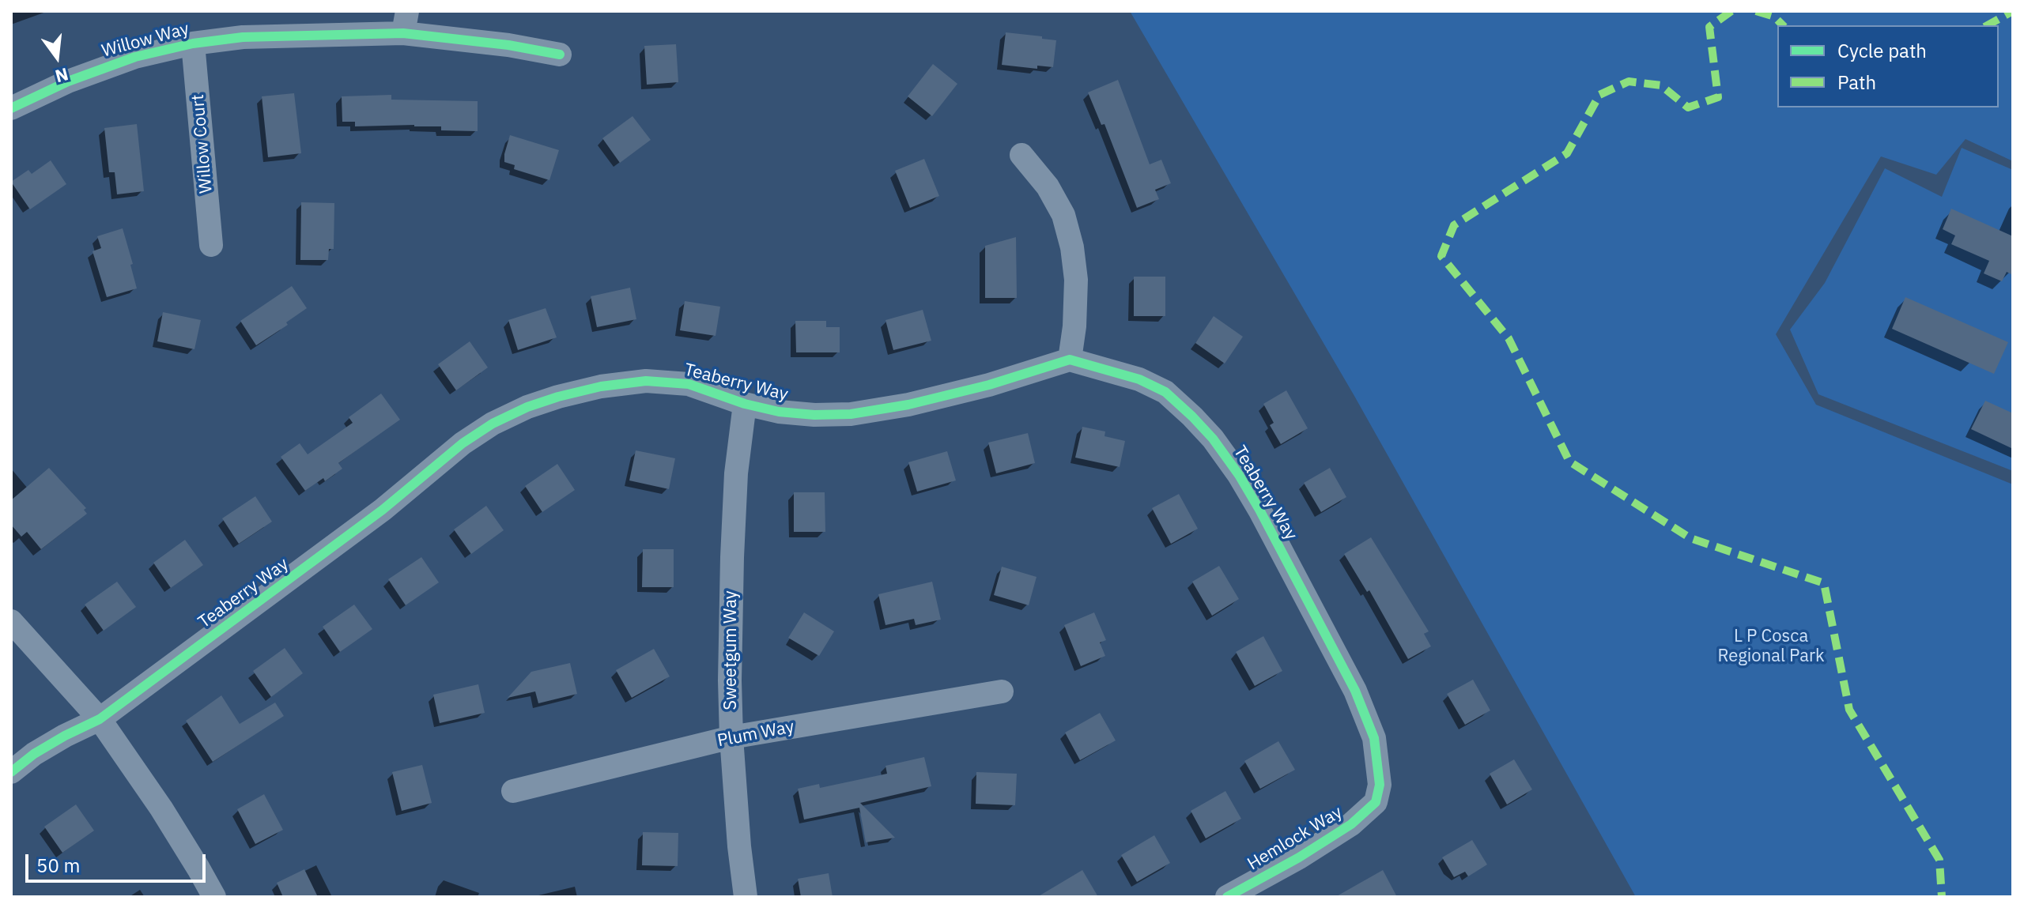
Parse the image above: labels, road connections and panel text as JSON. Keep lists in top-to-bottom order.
{
  "streets": {
    "street": [
      "Willow Way",
      "Willow Court",
      "Teaberry Way",
      "Sweetgum Way",
      "Plum Way",
      "Hemlock Way"
    ]
  },
  "crossings": [
    ["Willow Way", "Willow Court"],
    ["Teaberry Way", "Sweetgum Way"],
    ["Teaberry Way", "Hemlock Way"],
    ["Sweetgum Way", "Plum Way"]
  ],
  "parks": ["L P Cosca Regional Park"],
  "legend": ["Cycle path", "Path"],
  "scale_bar": "50 m",
  "north": "bottom"
}
